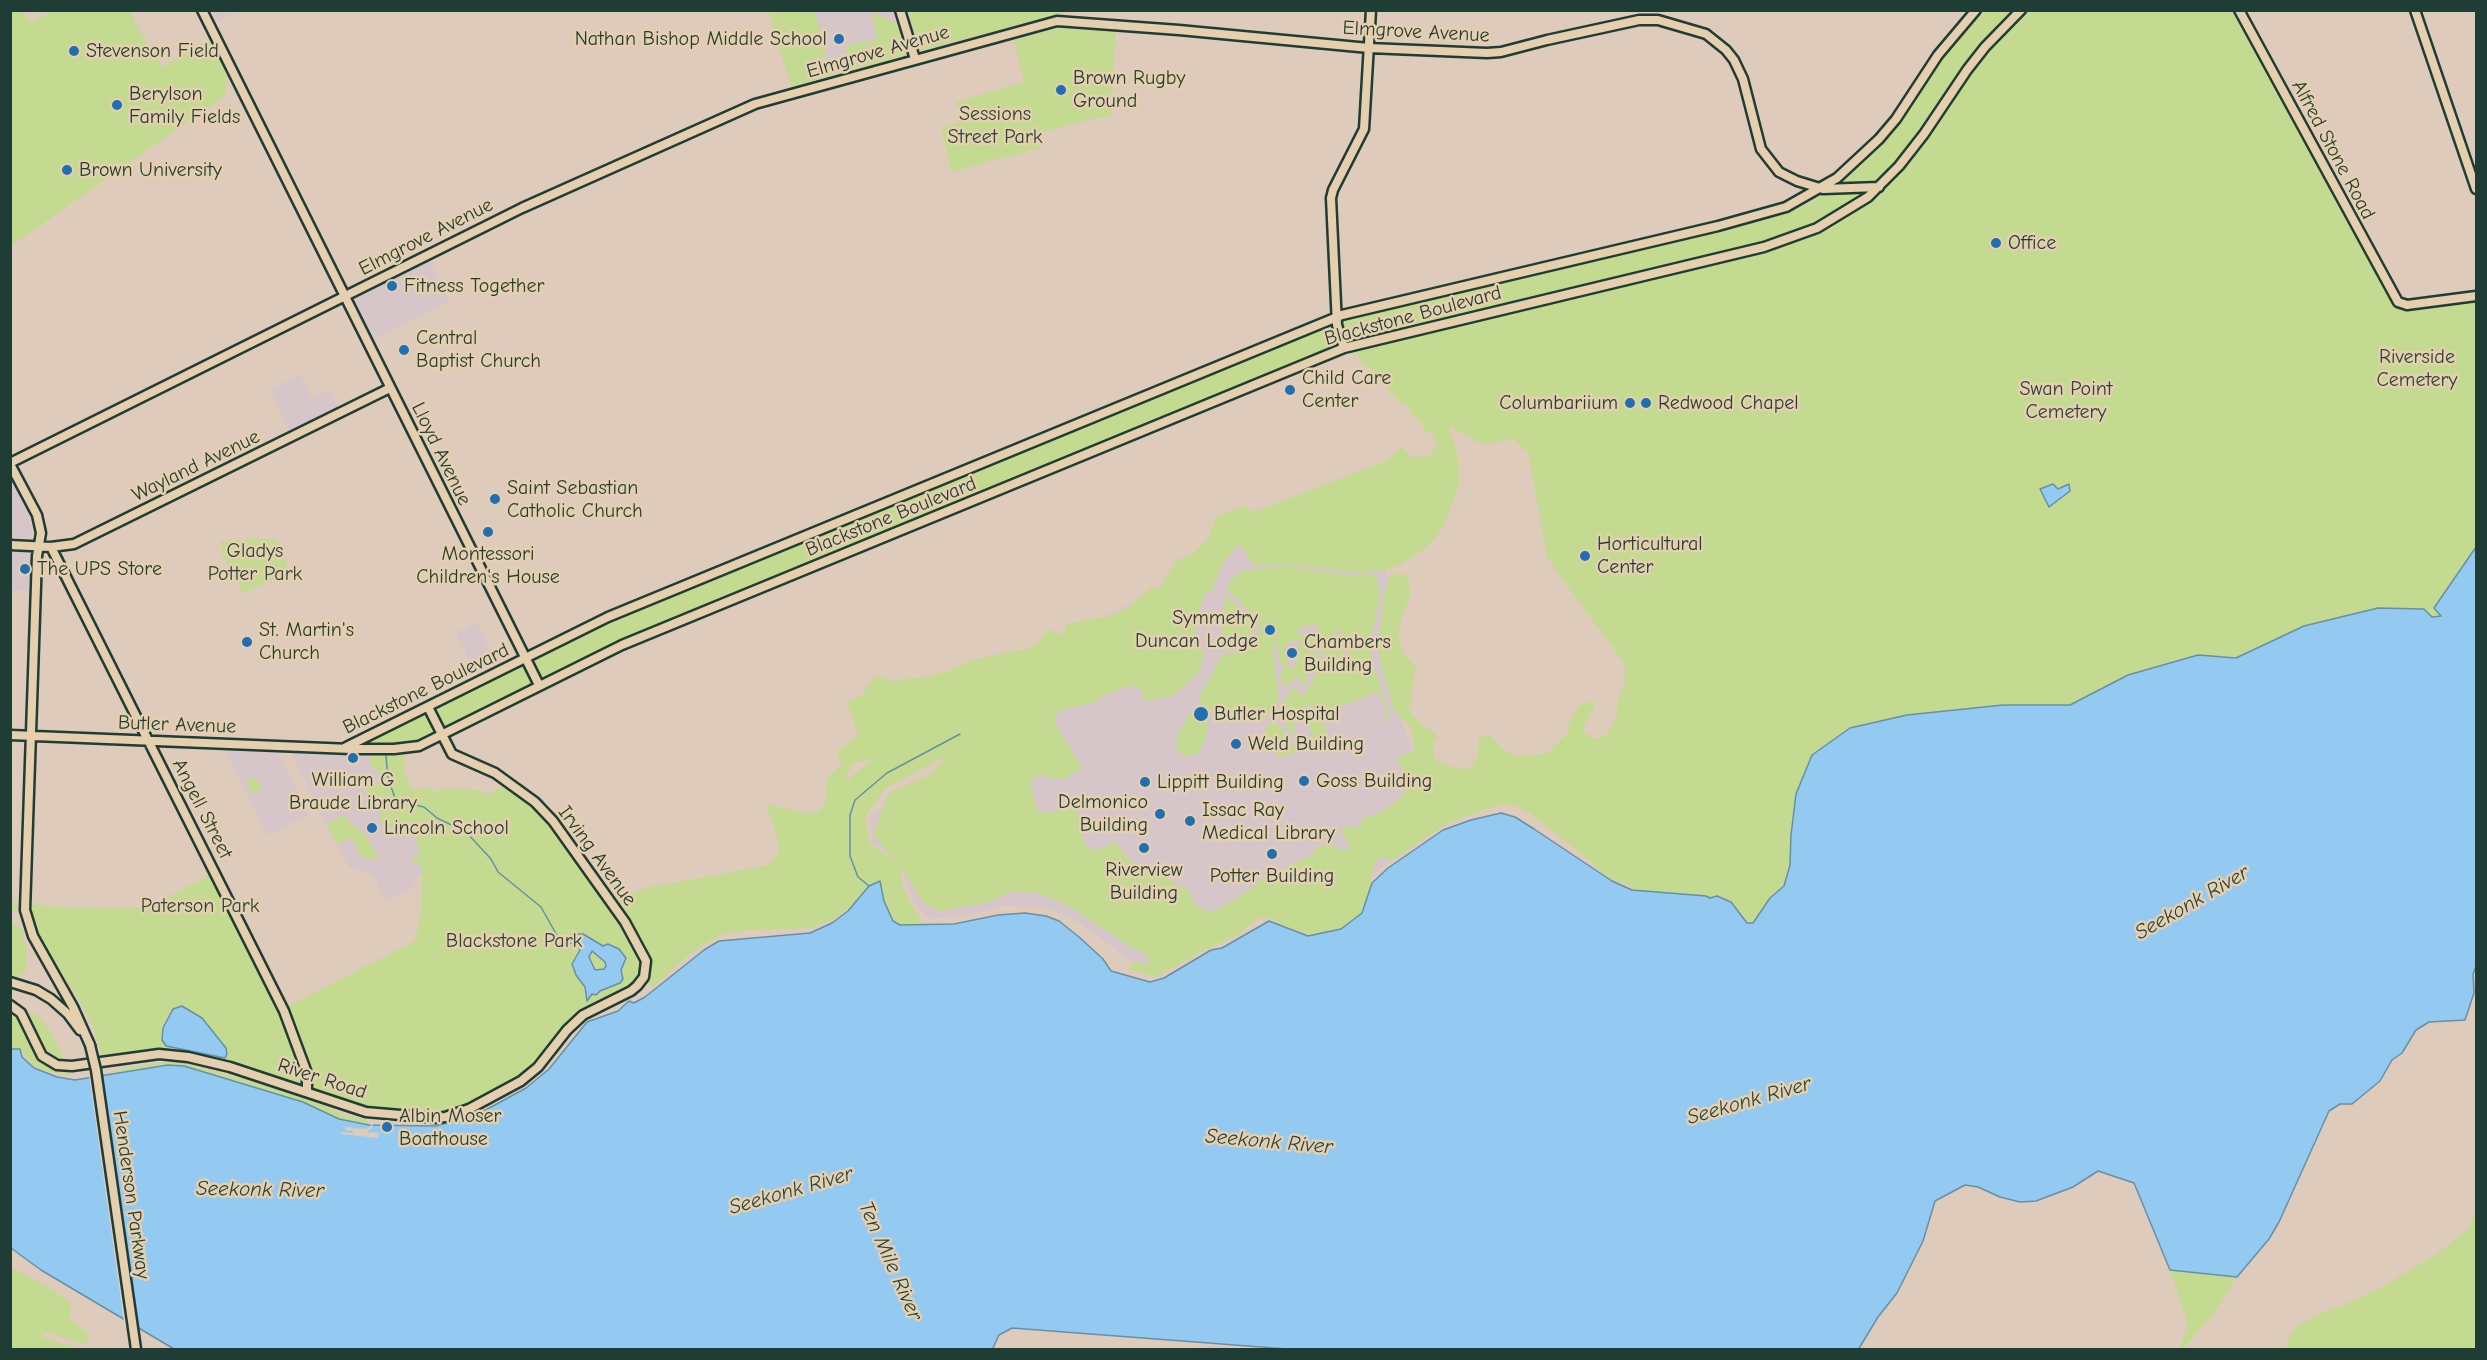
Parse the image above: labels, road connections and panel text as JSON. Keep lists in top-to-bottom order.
{
  "streets": {
    "street": [
      "Elmgrove Avenue",
      "Alfred Stone Road",
      "Blackstone Boulevard",
      "Lloyd Avenue",
      "Wayland Avenue",
      "Butler Avenue",
      "Angell Street",
      "Irving Avenue",
      "River Road",
      "Henderson Parkway"
    ]
  },
  "crossings": [
    ["Elmgrove Avenue", "Blackstone Boulevard"],
    ["Elmgrove Avenue", "Lloyd Avenue"],
    ["Blackstone Boulevard", "Lloyd Avenue"],
    ["Blackstone Boulevard", "Butler Avenue"],
    ["Blackstone Boulevard", "Irving Avenue"],
    ["Lloyd Avenue", "Wayland Avenue"],
    ["Wayland Avenue", "Angell Street"],
    ["Wayland Avenue", "Henderson Parkway"],
    ["Butler Avenue", "Angell Street"],
    ["Butler Avenue", "Henderson Parkway"],
    ["Angell Street", "River Road"],
    ["Irving Avenue", "River Road"]
  ],
  "water": ["Seekonk River", "Ten Mile River"],
  "parks": [
    "Sessions Street Park",
    "Riverside Cemetery",
    "Swan Point Cemetery",
    "Gladys Potter Park",
    "Paterson Park",
    "Blackstone Park"
  ],
  "places": [
    "Nathan Bishop Middle School",
    "Stevenson Field",
    "Brown Rugby Ground",
    "Berylson Family Fields",
    "Brown University",
    "Office",
    "Fitness Together",
    "Central Baptist Church",
    "Child Care Center",
    "Columbariium",
    "Redwood Chapel",
    "Saint Sebastian Catholic Church",
    "Montessori Children's House",
    "Horticultural Center",
    "The UPS Store",
    "Symmetry Duncan Lodge",
    "St. Martin's Church",
    "Chambers Building",
    "Butler Hospital",
    "Weld Building",
    "William G Braude Library",
    "Goss Building",
    "Lippitt Building",
    "Delmonico Building",
    "Issac Ray Medical Library",
    "Lincoln School",
    "Riverview Building",
    "Potter Building",
    "Albin Moser Boathouse"
  ]
}
